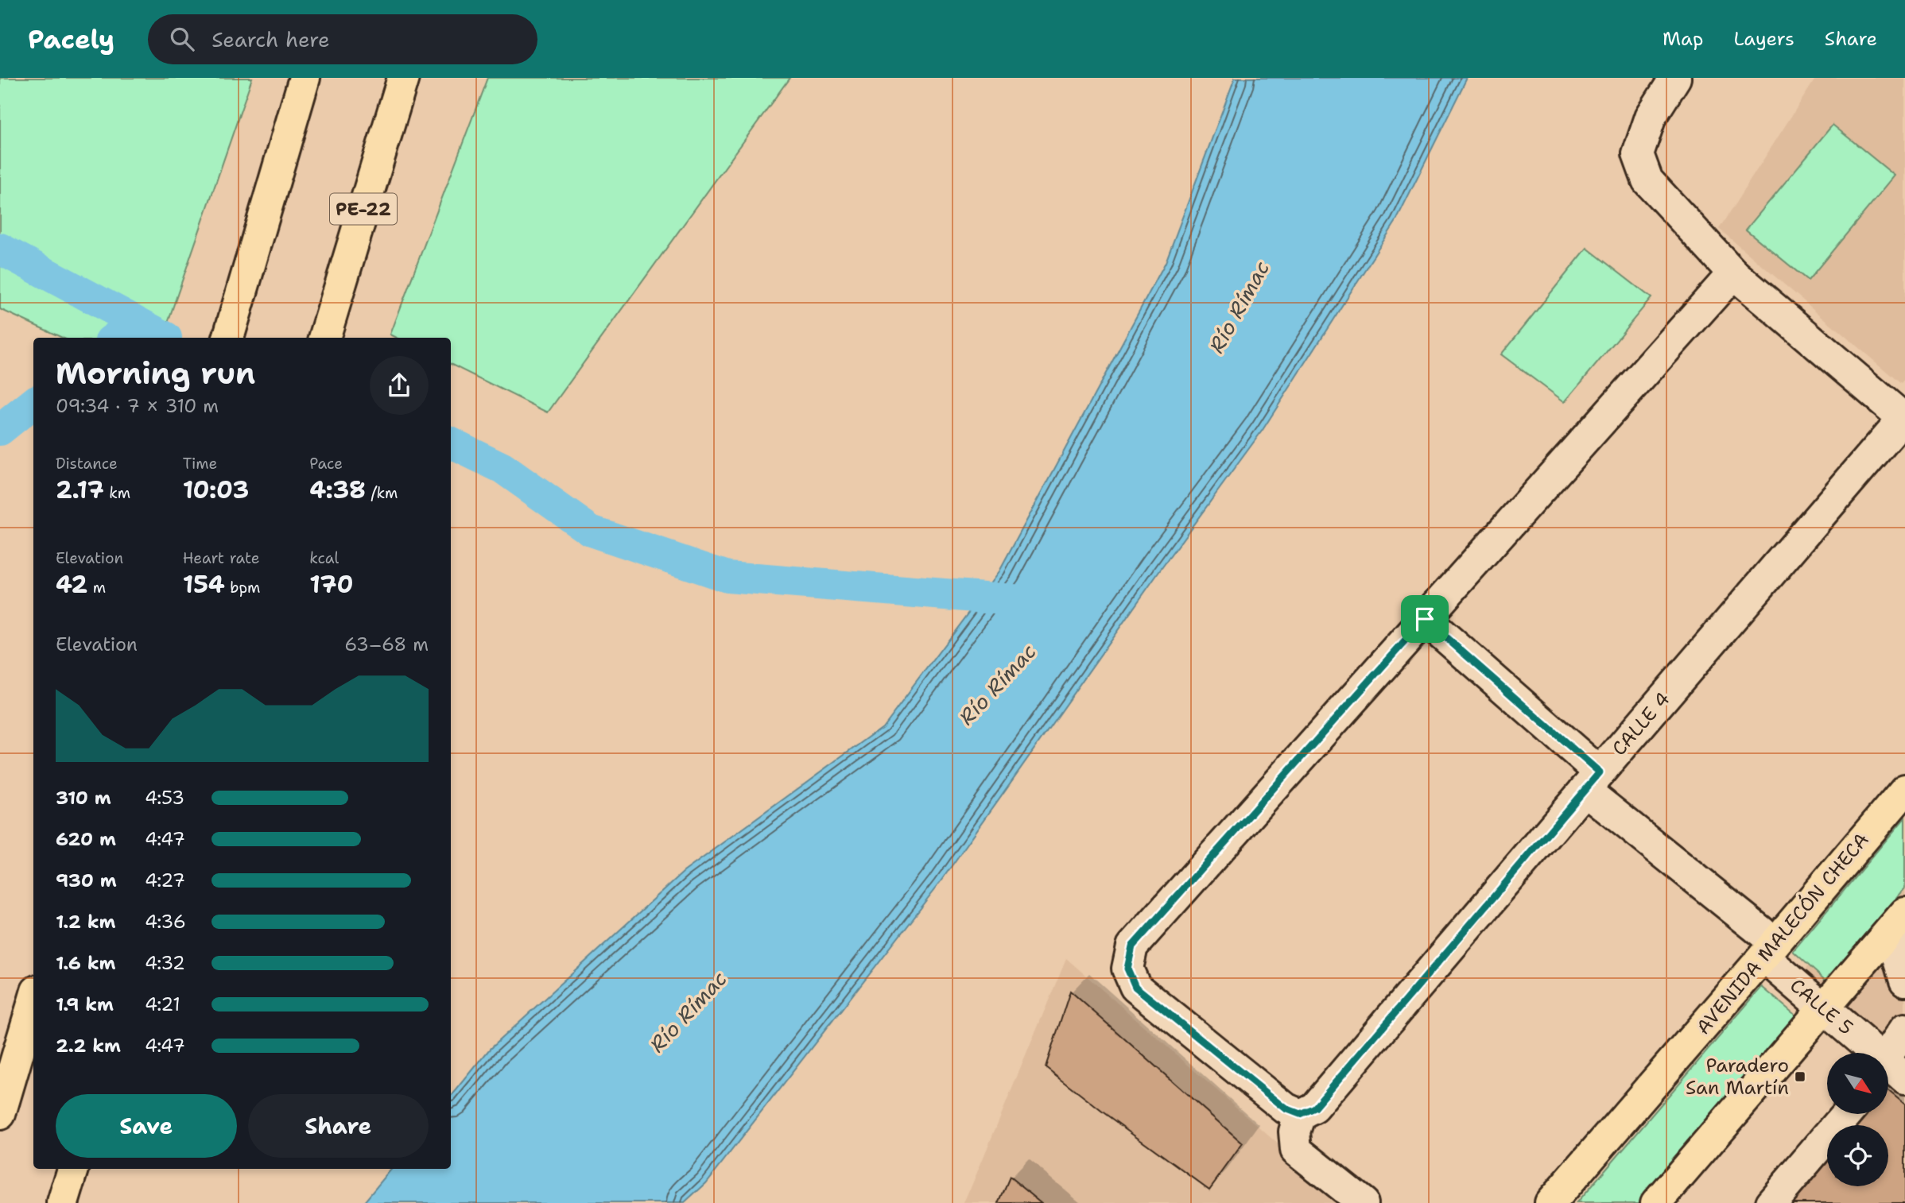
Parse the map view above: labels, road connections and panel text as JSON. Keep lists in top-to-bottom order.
{
  "streets": {
    "main road": ["PE-22", "AVENIDA MALECÓN CHECA"],
    "street": ["CALLE 4", "CALLE 5"]
  },
  "crossings": [
    ["CALLE 4", "CALLE 5"],
    ["AVENIDA MALECÓN CHECA", "CALLE 5"]
  ],
  "water": ["Río Rímac"],
  "places": {
    "transit": ["Paradero San Martín"]
  },
  "north": "bottom right",
  "page": {
    "header": "Pacely",
    "search": "Search here",
    "nav": ["Map", "Layers", "Share"],
    "heading": ["Morning run", "09:34 · 7 × 310 m"],
    "stats": [
      ["Distance", "2.17 km"],
      ["Time", "10:03"],
      ["Pace", "4:38 /km"],
      ["Elevation", "42 m"],
      ["Heart rate", "154 bpm"],
      ["kcal", "170"]
    ],
    "chart": ["Elevation", "63–68 m"],
    "list": [
      {
        "name": "310 m",
        "note": "4:53"
      },
      {
        "name": "620 m",
        "note": "4:47"
      },
      {
        "name": "930 m",
        "note": "4:27"
      },
      {
        "name": "1.2 km",
        "note": "4:36"
      },
      {
        "name": "1.6 km",
        "note": "4:32"
      },
      {
        "name": "1.9 km",
        "note": "4:21"
      },
      {
        "name": "2.2 km",
        "note": "4:47"
      }
    ],
    "buttons": ["Save", "Share"]
  }
}
